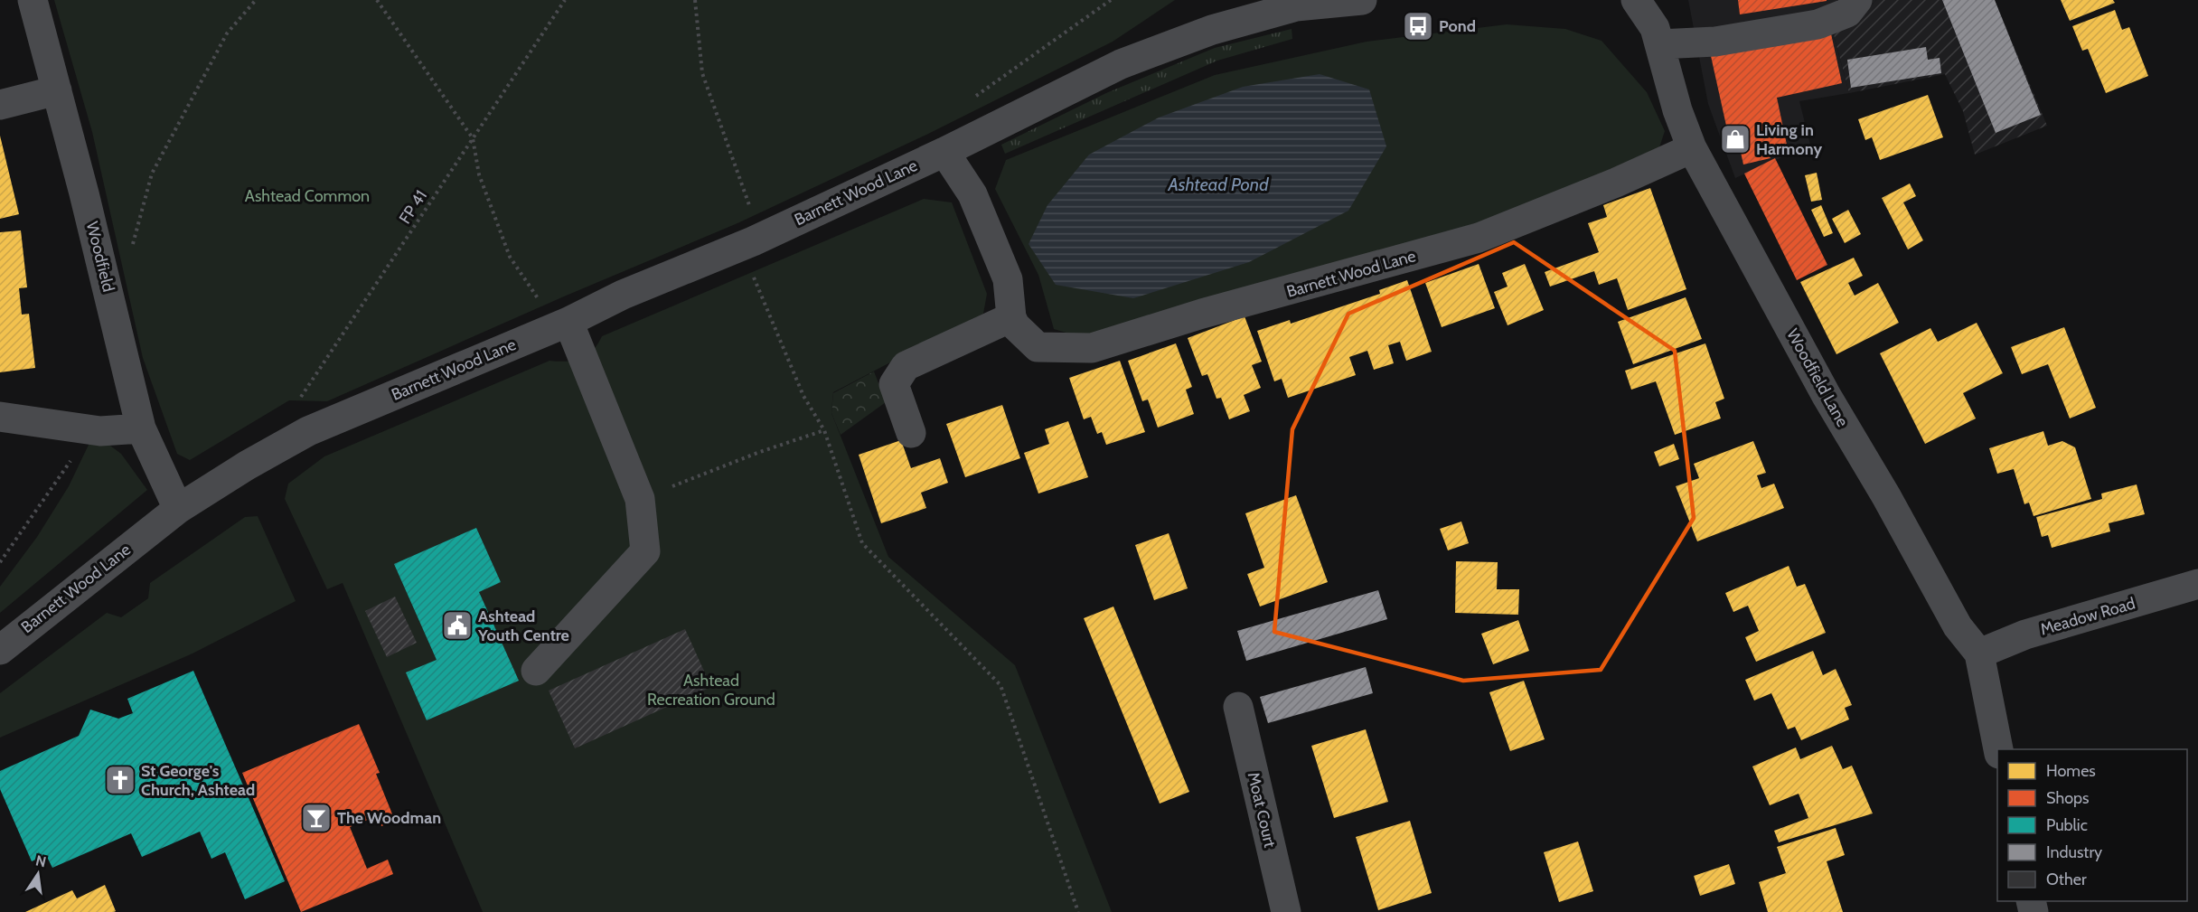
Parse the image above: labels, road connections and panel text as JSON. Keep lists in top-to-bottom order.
{
  "streets": {
    "street": [
      "Barnett Wood Lane",
      "Woodfield",
      "Woodfield Lane",
      "Meadow Road",
      "Moat Court"
    ],
    "path": ["FP 41"]
  },
  "crossings": [
    ["Barnett Wood Lane", "FP 41"],
    ["Barnett Wood Lane", "Woodfield"],
    ["Barnett Wood Lane", "Woodfield Lane"],
    ["Woodfield Lane", "Meadow Road"]
  ],
  "water": ["Ashtead Pond"],
  "parks": ["Ashtead Common", "Ashtead Recreation Ground"],
  "places": {
    "bus stop": ["Pond"],
    "shop": ["Living in Harmony"],
    "public building": ["Ashtead Youth Centre"],
    "church": ["St George's Church, Ashtead"],
    "bar": ["The Woodman"]
  },
  "legend": [
    "Homes",
    "Shops",
    "Public",
    "Industry",
    "Other"
  ],
  "north": "top"
}
